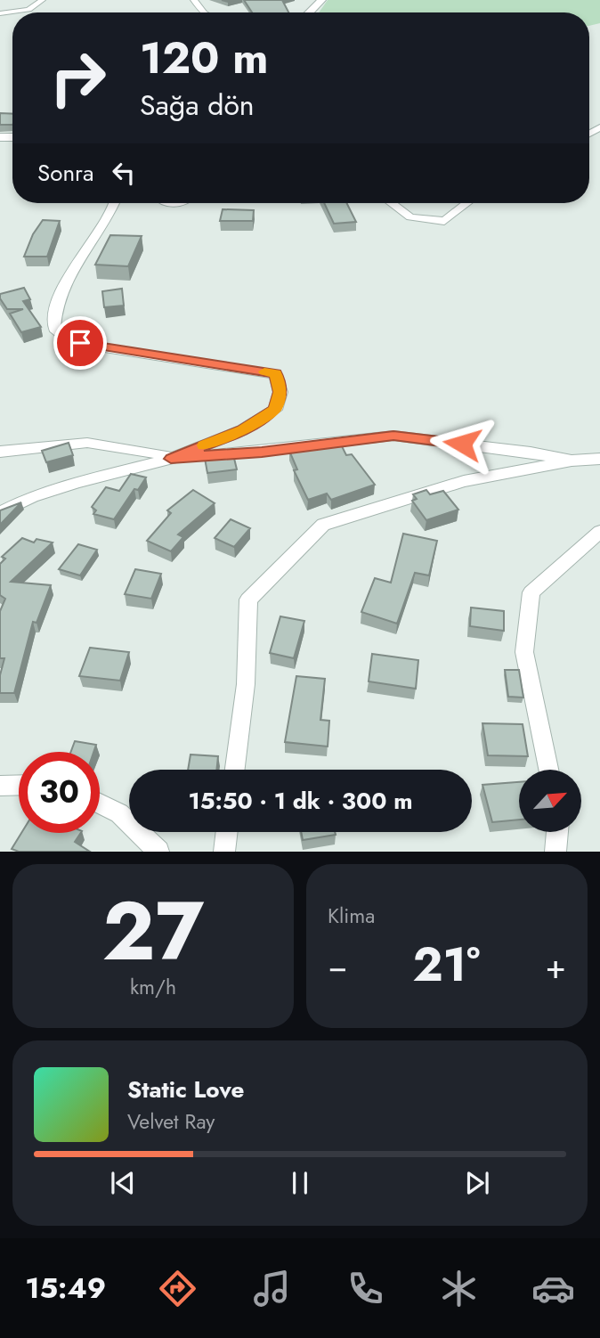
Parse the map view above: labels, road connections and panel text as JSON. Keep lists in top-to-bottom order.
{
  "north": "top right",
  "page": {
    "turn": ["120 m", "Sağa dön"],
    "then": "Sonra",
    "limit": "30",
    "trip": "15:50 · 1 dk · 300 m",
    "tile": [
      ["27", "km/h"],
      "Klima"
    ],
    "heat": ["−", "21°", "+"],
    "song": ["Static Love", "Velvet Ray"],
    "tabs": "15:49"
  }
}
